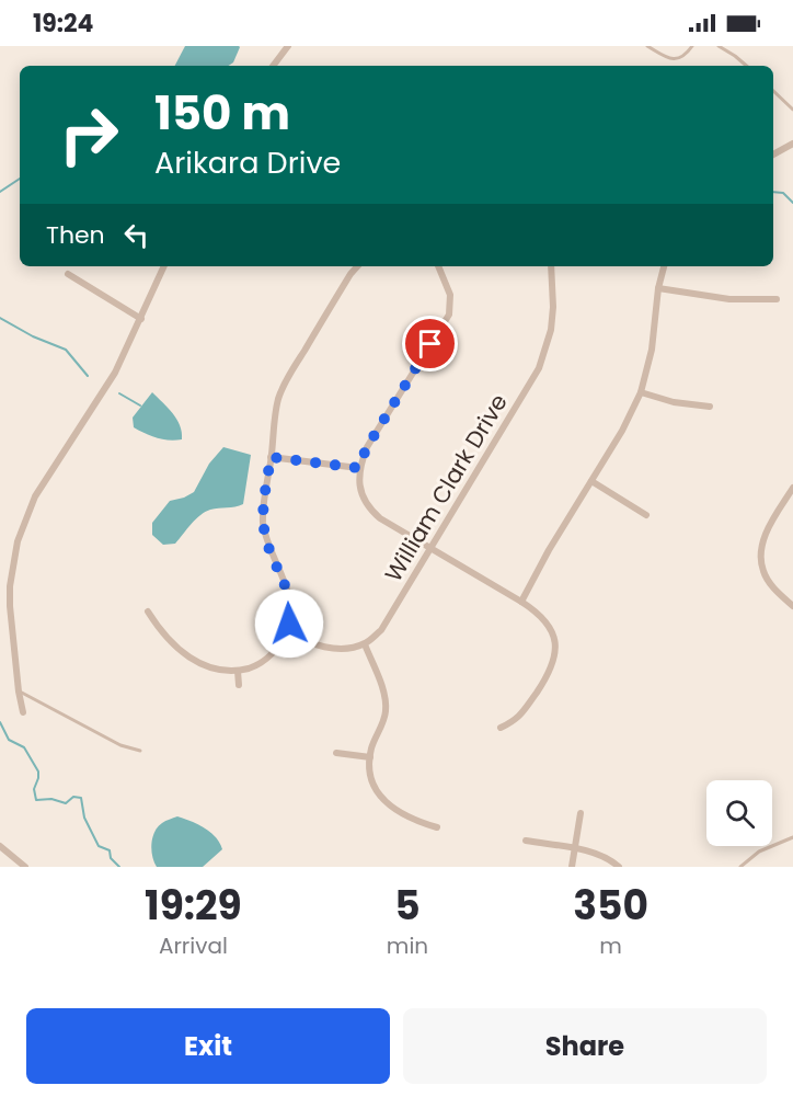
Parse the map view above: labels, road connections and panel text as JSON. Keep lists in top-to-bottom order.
{
  "streets": {
    "street": ["William Clark Drive"]
  },
  "page": {
    "status": "19:24",
    "turn": ["150 m", "Arikara Drive"],
    "then": "Then",
    "eta": [
      "19:29",
      "Arrival",
      "5",
      "min",
      "350",
      "m"
    ],
    "buttons": ["Exit", "Share"]
  }
}
